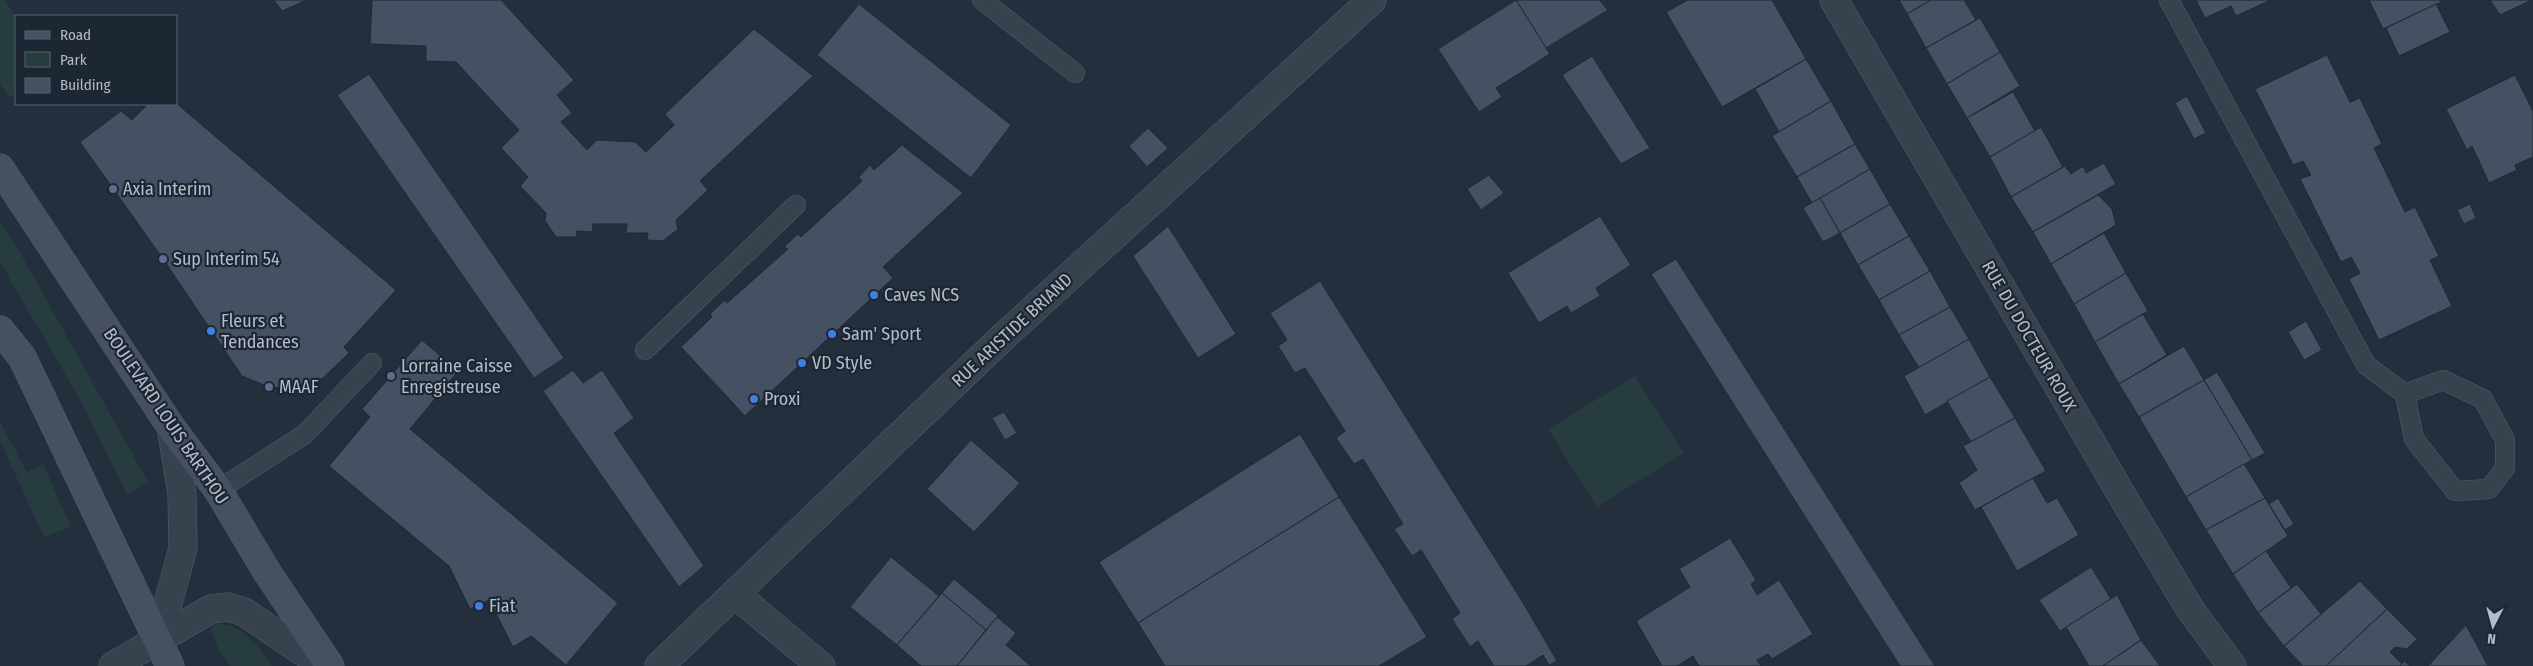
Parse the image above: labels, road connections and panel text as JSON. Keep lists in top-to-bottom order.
{
  "streets": {
    "main road": ["BOULEVARD LOUIS BARTHOU"],
    "street": ["RUE ARISTIDE BRIAND", "RUE DU DOCTEUR ROUX"]
  },
  "places": [
    "Axia Interim",
    "Sup Interim 54",
    "Caves NCS",
    "Fleurs et Tendances",
    "Sam' Sport",
    "VD Style",
    "Lorraine Caisse Enregistreuse",
    "MAAF",
    "Proxi",
    "Fiat"
  ],
  "legend": ["Road", "Park", "Building"],
  "north": "bottom"
}
